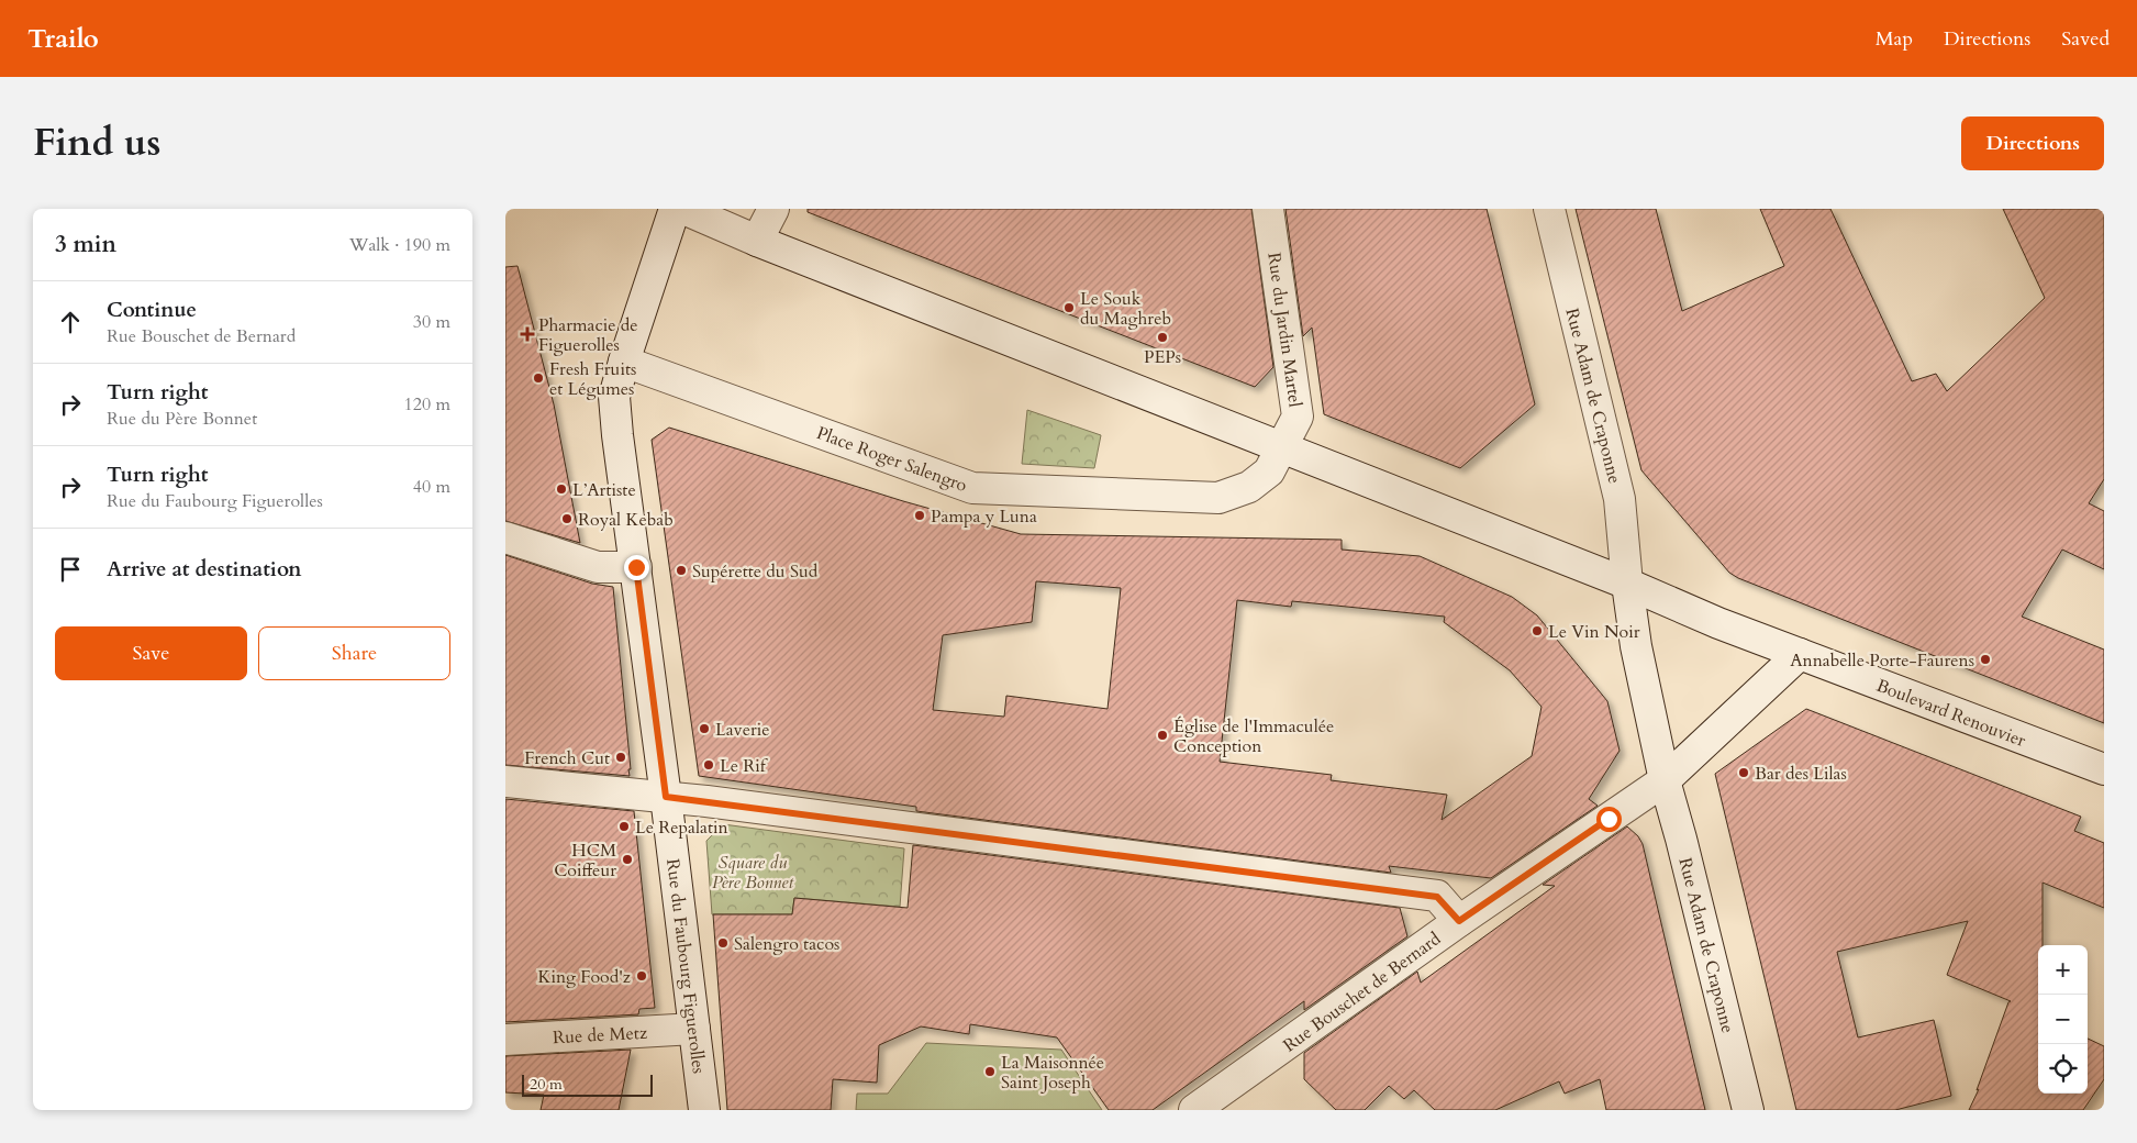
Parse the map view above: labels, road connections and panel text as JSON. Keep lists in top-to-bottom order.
{
  "streets": {
    "street": [
      "Rue du Jardin Martel",
      "Rue Adam de Craponne",
      "Place Roger Salengro",
      "Boulevard Renouvier",
      "Rue du Faubourg Figuerolles",
      "Rue Bouschet de Bernard",
      "Rue de Metz"
    ]
  },
  "crossings": [
    ["Rue du Jardin Martel", "Place Roger Salengro"],
    ["Rue du Jardin Martel", "Boulevard Renouvier"],
    ["Rue Adam de Craponne", "Boulevard Renouvier"],
    ["Rue Adam de Craponne", "Rue Bouschet de Bernard"],
    ["Place Roger Salengro", "Boulevard Renouvier"],
    ["Place Roger Salengro", "Rue du Faubourg Figuerolles"],
    ["Boulevard Renouvier", "Rue Bouschet de Bernard"],
    ["Rue du Faubourg Figuerolles", "Rue de Metz"]
  ],
  "parks": ["Square du Père Bonnet"],
  "places": {
    "other": [
      "Le Souk du Maghreb",
      "PEPs",
      "Fresh Fruits et Légumes",
      "L’Artiste",
      "Pampa y Luna",
      "Royal Kebab",
      "Supérette du Sud",
      "Le Vin Noir",
      "Annabelle Porte-Faurens",
      "Laverie",
      "Église de l'Immaculée Conception",
      "French Cut",
      "Le Rif",
      "Bar des Lilas",
      "Le Repalatin",
      "HCM Coiffeur",
      "Salengro tacos",
      "King Food'z",
      "La Maisonnée Saint Joseph"
    ],
    "health": ["Pharmacie de Figuerolles"]
  },
  "scale_bar": "20 m",
  "page": {
    "header": "Trailo",
    "nav": ["Map", "Directions", "Saved"],
    "title": "Find us",
    "buttons": [
      "Directions",
      ["Save", "Share"]
    ],
    "heading": ["3 min", "Walk · 190 m"],
    "list": [
      ["Continue", "Rue Bouschet de Bernard", "30 m"],
      ["Turn right", "Rue du Père Bonnet", "120 m"],
      ["Turn right", "Rue du Faubourg Figuerolles", "40 m"],
      "Arrive at destination"
    ],
    "map_buttons": ["+", "−"],
    "scale": "20 m"
  }
}
